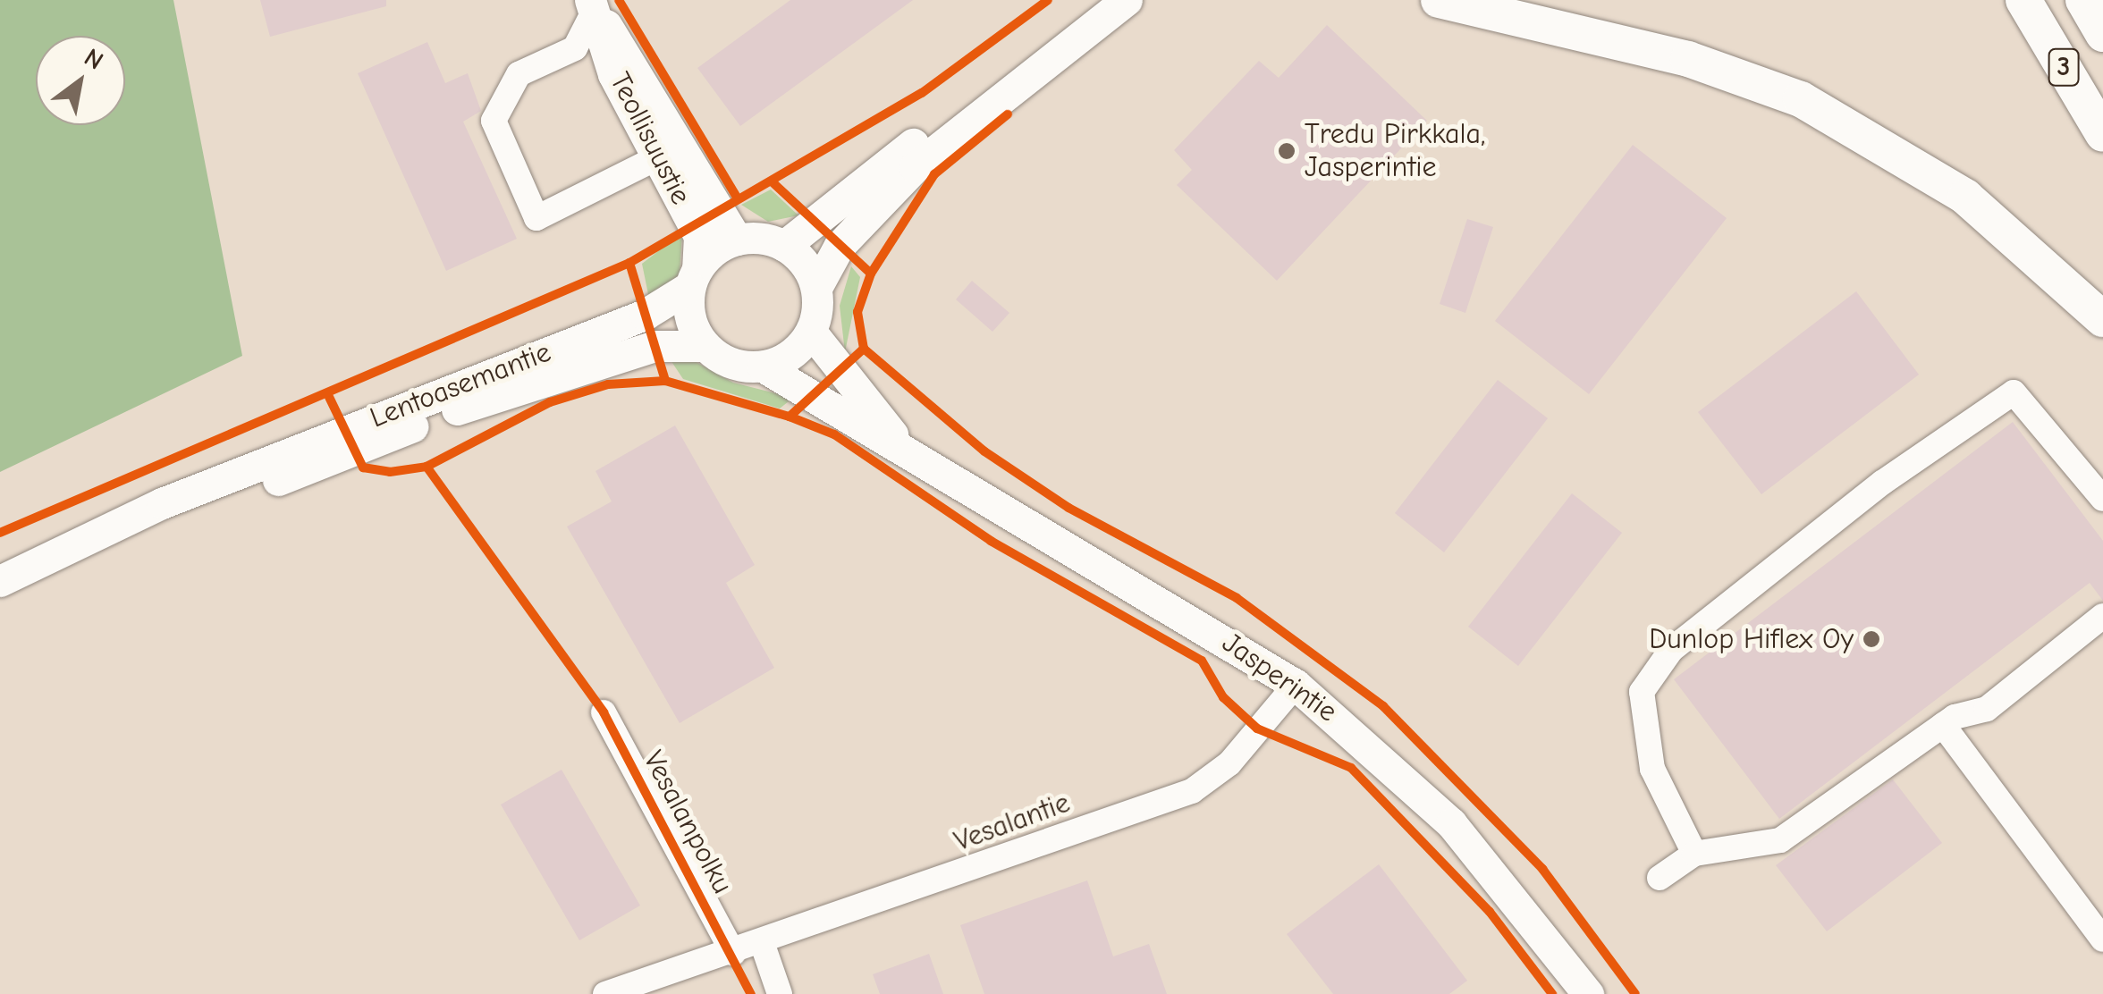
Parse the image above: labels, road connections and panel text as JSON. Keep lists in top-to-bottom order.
{
  "streets": {
    "highway": ["3"],
    "main road": ["Teollisuustie", "Lentoasemantie", "Jasperintie"],
    "street": ["Vesalanpolku", "Vesalantie"]
  },
  "crossings": [
    ["Teollisuustie", "Lentoasemantie"],
    ["Teollisuustie", "Jasperintie"],
    ["Lentoasemantie", "Jasperintie"],
    ["Jasperintie", "Vesalantie"],
    ["Vesalanpolku", "Vesalantie"]
  ],
  "places": ["Tredu Pirkkala, Jasperintie", "Dunlop Hiflex Oy"],
  "north": "top right"
}
